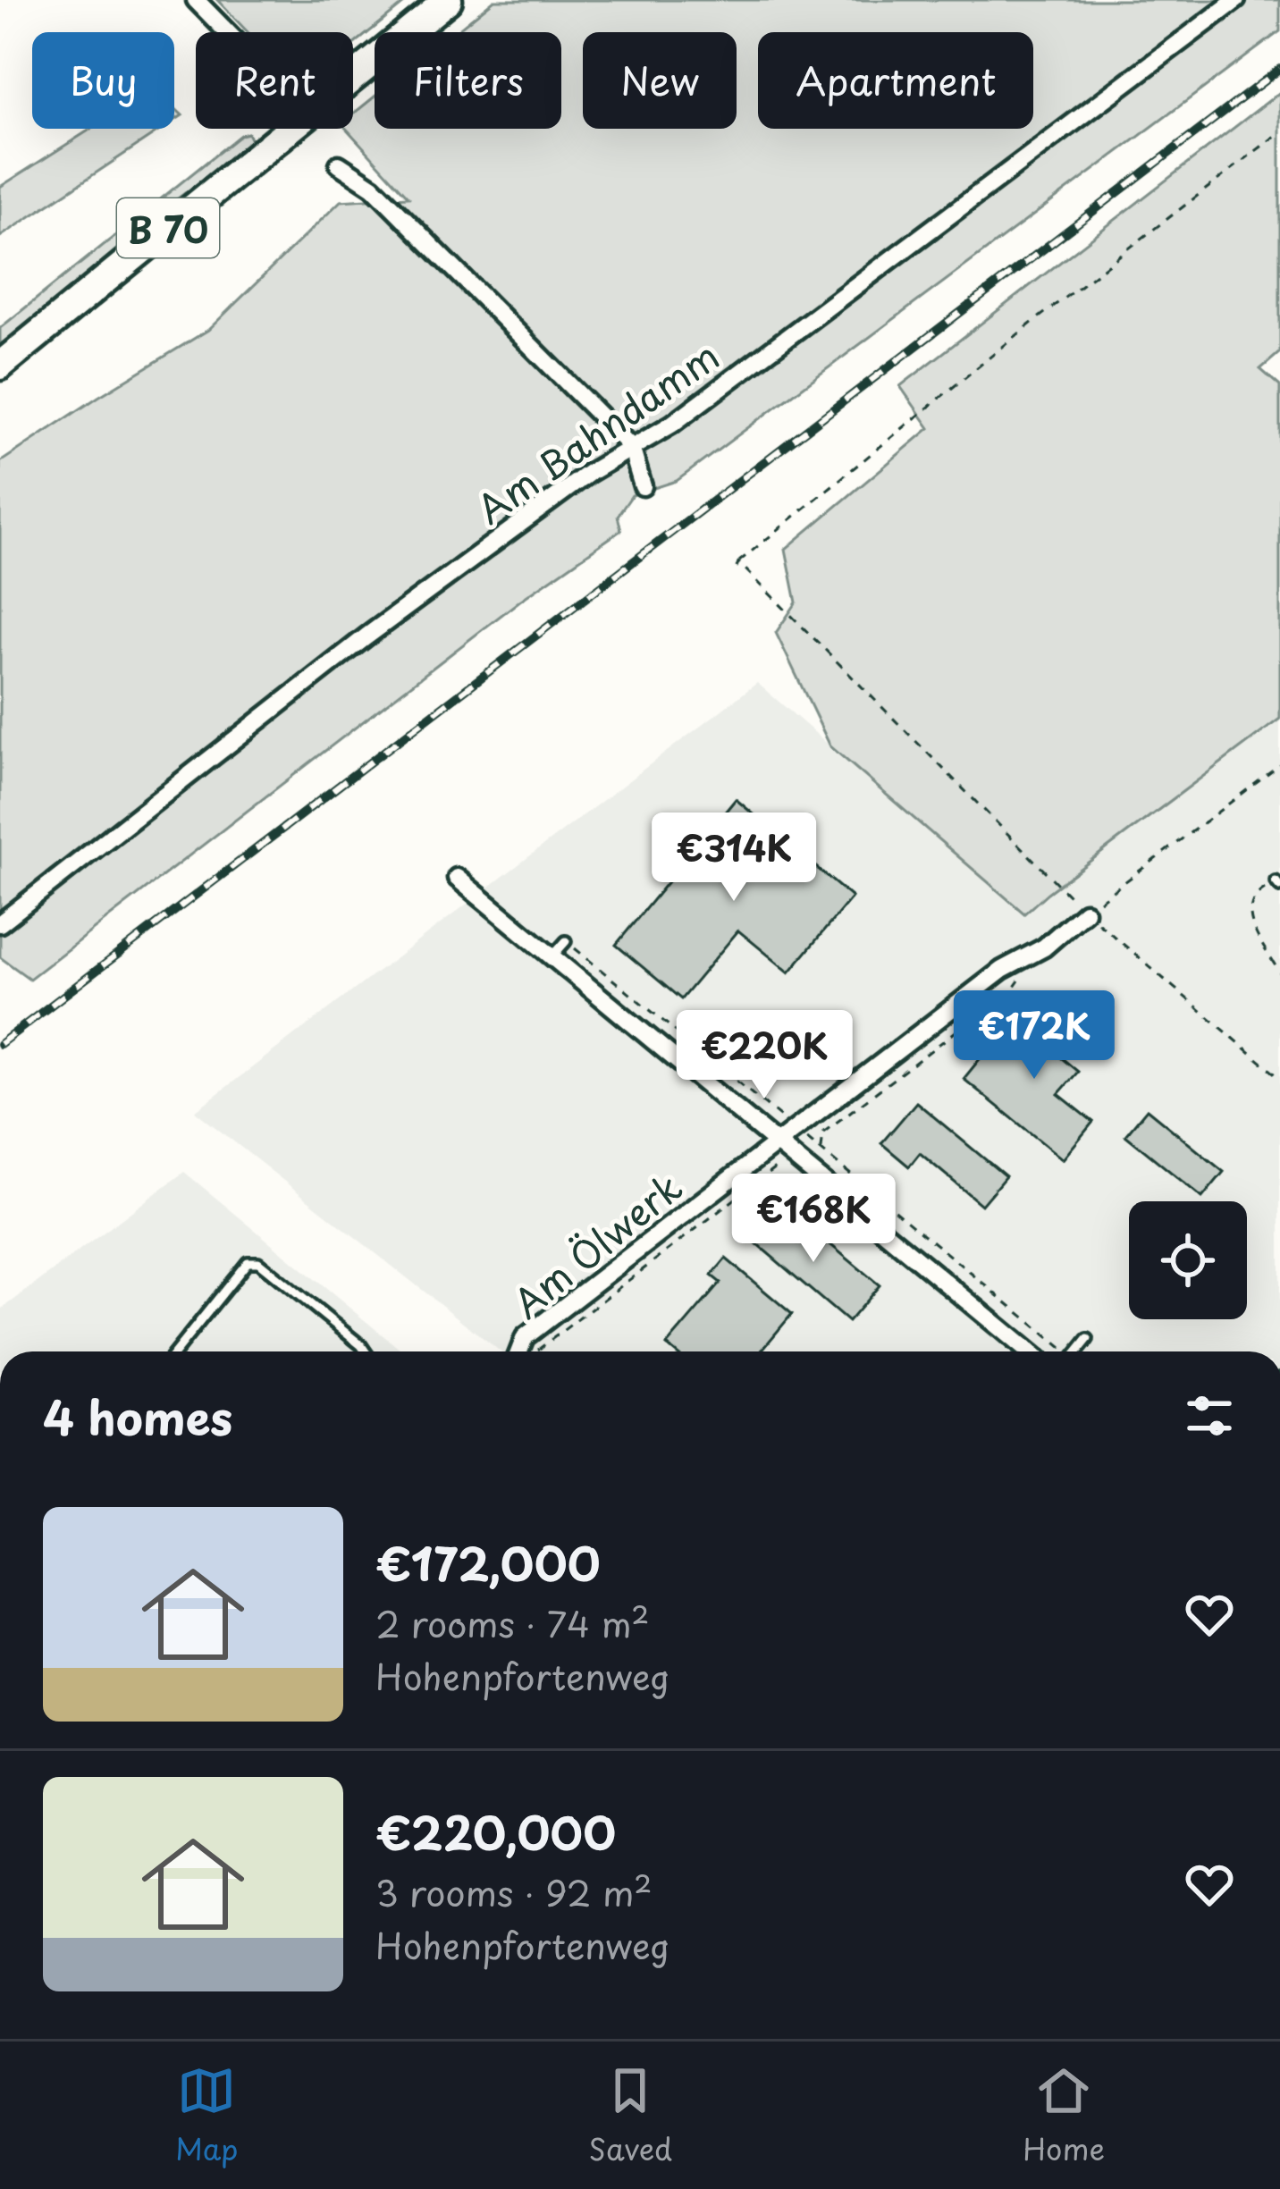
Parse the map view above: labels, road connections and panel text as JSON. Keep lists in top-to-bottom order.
{
  "streets": {
    "main road": ["B 70"],
    "street": ["Am Bahndamm", "Am Ölwerk"]
  },
  "page": {
    "chip": [
      "Buy",
      "Rent",
      "Filters",
      "New",
      "Apartment"
    ],
    "price": [
      "€314K",
      "€172K",
      "€220K",
      "€168K"
    ],
    "heading": "4 homes",
    "list": [
      {
        "name": "€172,000",
        "note": "2 rooms · 74 m² · Hohenpfortenweg"
      },
      {
        "name": "€220,000",
        "note": "3 rooms · 92 m² · Hohenpfortenweg"
      }
    ],
    "tabs": ["Map", "Saved", "Home"]
  }
}
